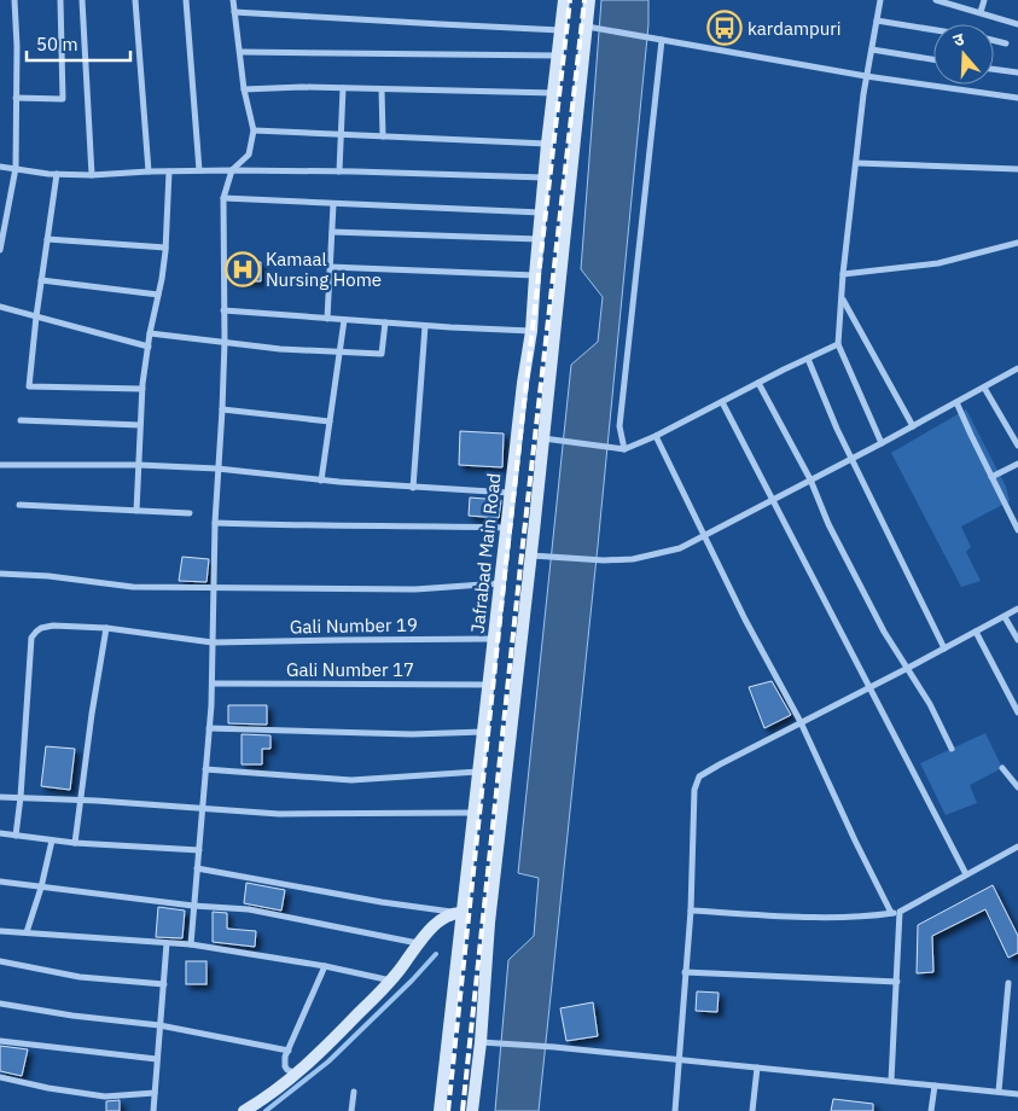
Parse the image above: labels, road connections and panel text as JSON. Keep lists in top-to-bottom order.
{
  "streets": {
    "main road": ["Jafrabad Main Road"],
    "street": ["Gali Number 19", "Gali Number 17"]
  },
  "crossings": [
    ["Jafrabad Main Road", "Gali Number 19"],
    ["Jafrabad Main Road", "Gali Number 17"]
  ],
  "places": {
    "bus stop": ["kardampuri"],
    "hospital": ["Kamaal Nursing Home"]
  },
  "scale_bar": "50 m",
  "north": "top"
}
